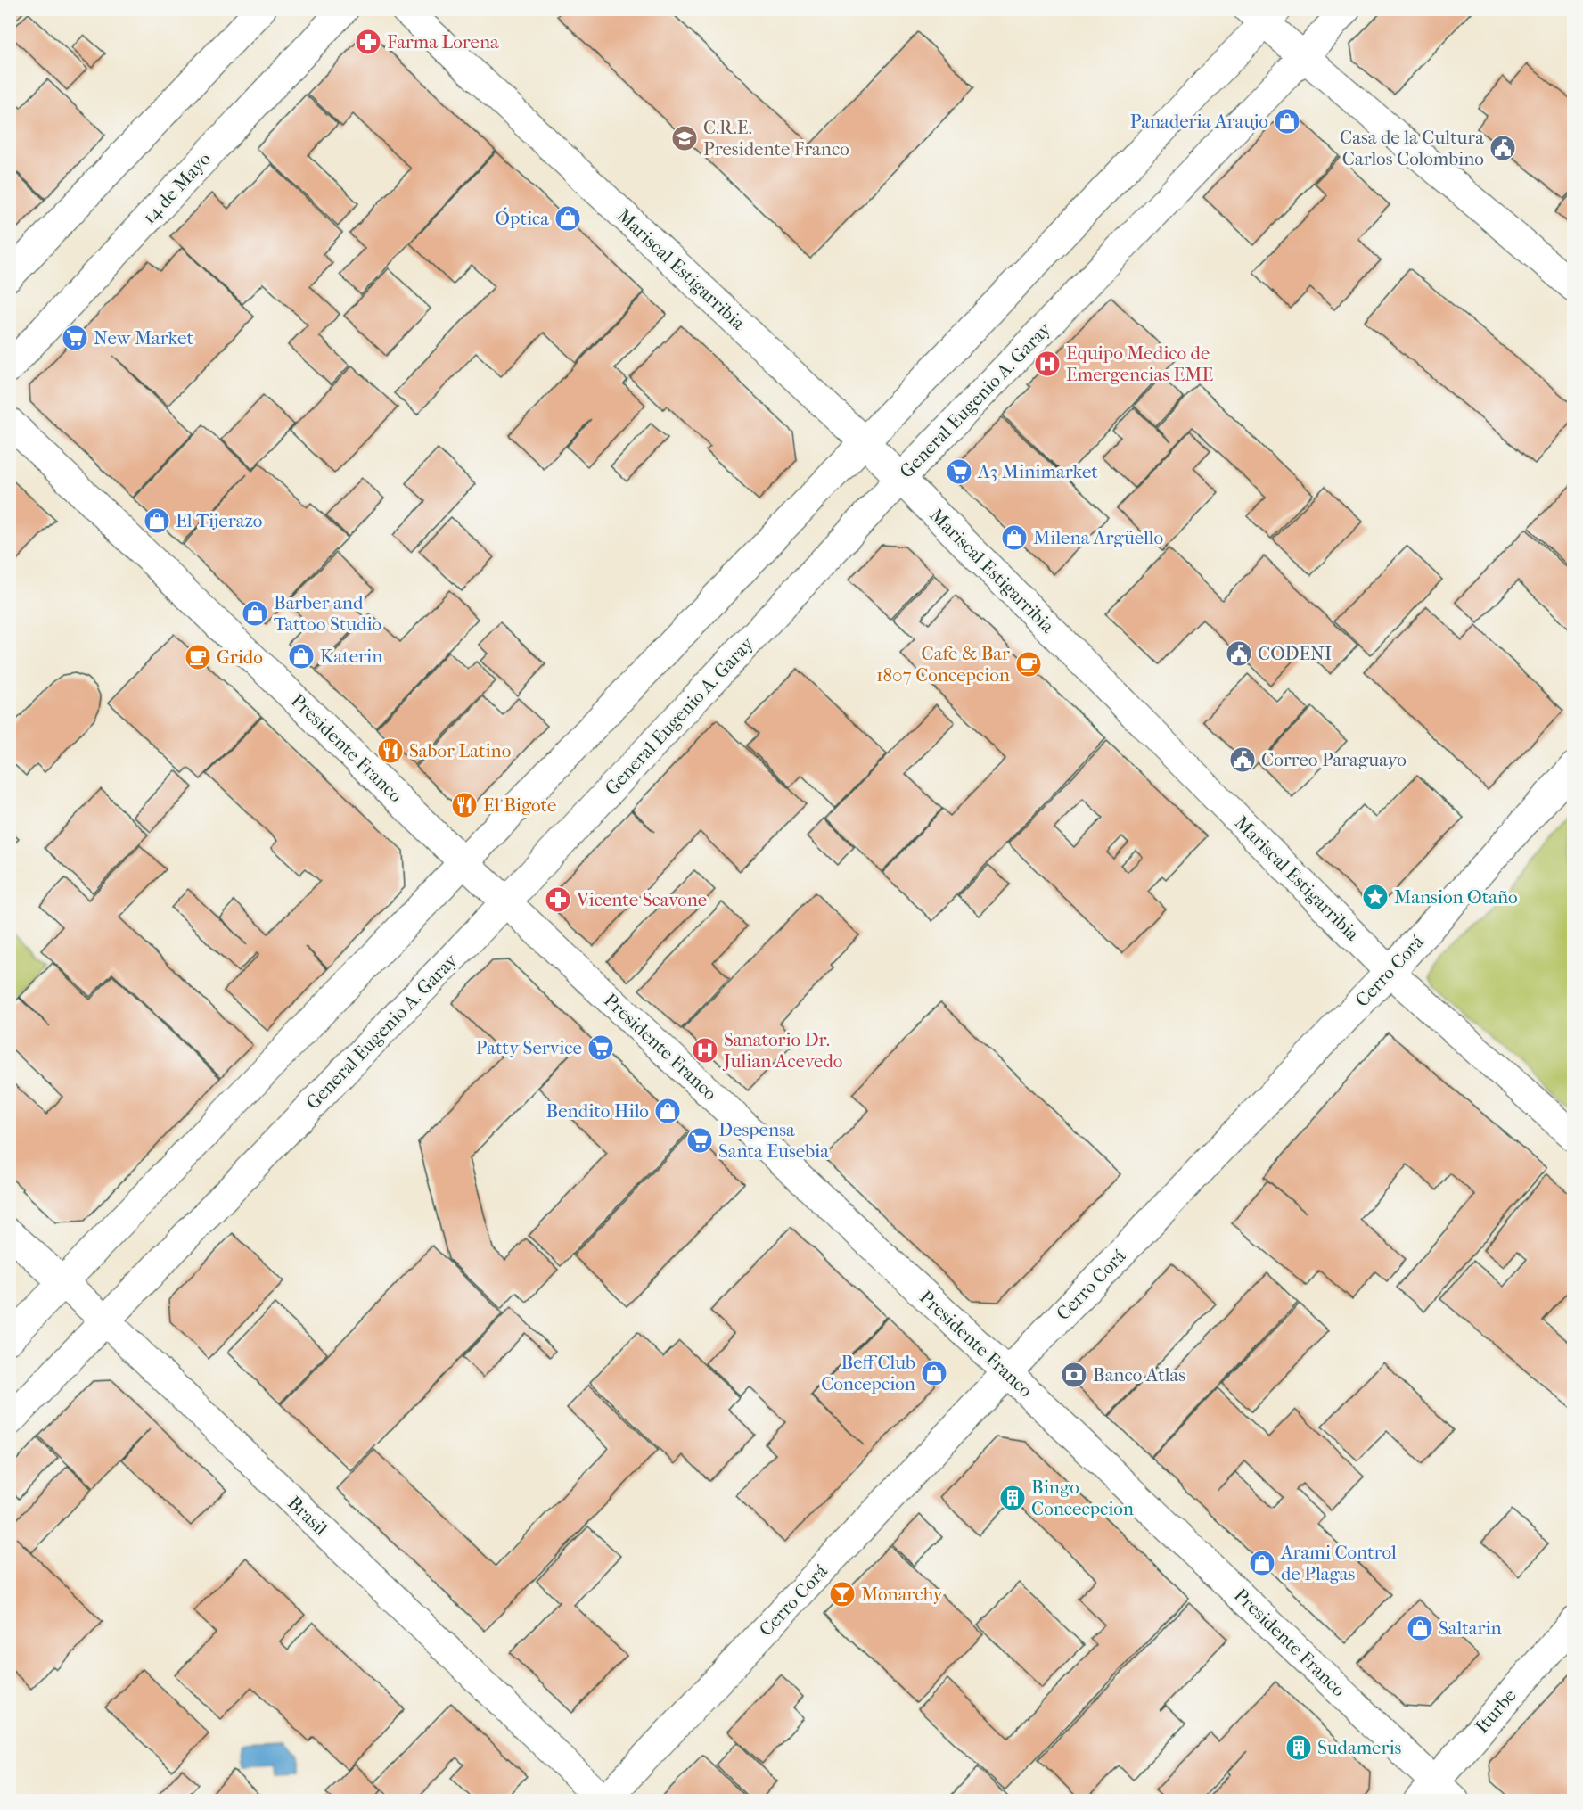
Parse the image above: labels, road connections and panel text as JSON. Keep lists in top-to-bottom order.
{
  "streets": {
    "street": [
      "14 de Mayo",
      "Mariscal Estigarribia",
      "General Eugenio A. Garay",
      "Presidente Franco",
      "Cerro Corá",
      "Brasil",
      "Iturbe"
    ]
  },
  "crossings": [
    ["Mariscal Estigarribia", "General Eugenio A. Garay"],
    ["Mariscal Estigarribia", "Cerro Corá"],
    ["General Eugenio A. Garay", "Presidente Franco"],
    ["General Eugenio A. Garay", "Brasil"],
    ["Presidente Franco", "Cerro Corá"],
    ["Presidente Franco", "Iturbe"],
    ["Cerro Corá", "Brasil"]
  ],
  "places": {
    "pharmacy": ["Farma Lorena", "Vicente Scavone"],
    "shop": [
      "Panaderia Araujo",
      "Óptica",
      "El Tijerazo",
      "Milena Argüello",
      "Barber and Tattoo Studio",
      "Katerin",
      "Bendito Hilo",
      "Beff Club Concepcion",
      "Arami Control de Plagas",
      "Saltarin"
    ],
    "school or university": ["C.R.E. Presidente Franco"],
    "public building": ["Casa de la Cultura Carlos Colombino", "CODENI", "Correo Paraguayo"],
    "supermarket": [
      "New Market",
      "A3 Minimarket",
      "Patty Service",
      "Despensa Santa Eusebia"
    ],
    "hospital": ["Equipo Medico de Emergencias EME", "Sanatorio Dr. Julian Acevedo"],
    "cafe": ["Grido", "Cafe & Bar 1807 Concepcion"],
    "restaurant": ["Sabor Latino", "El Bigote"],
    "place": ["Mansion Otaño"],
    "bank": ["Banco Atlas"],
    "building": ["Bingo Concecpcion", "Sudameris"],
    "bar": ["Monarchy"]
  }
}
